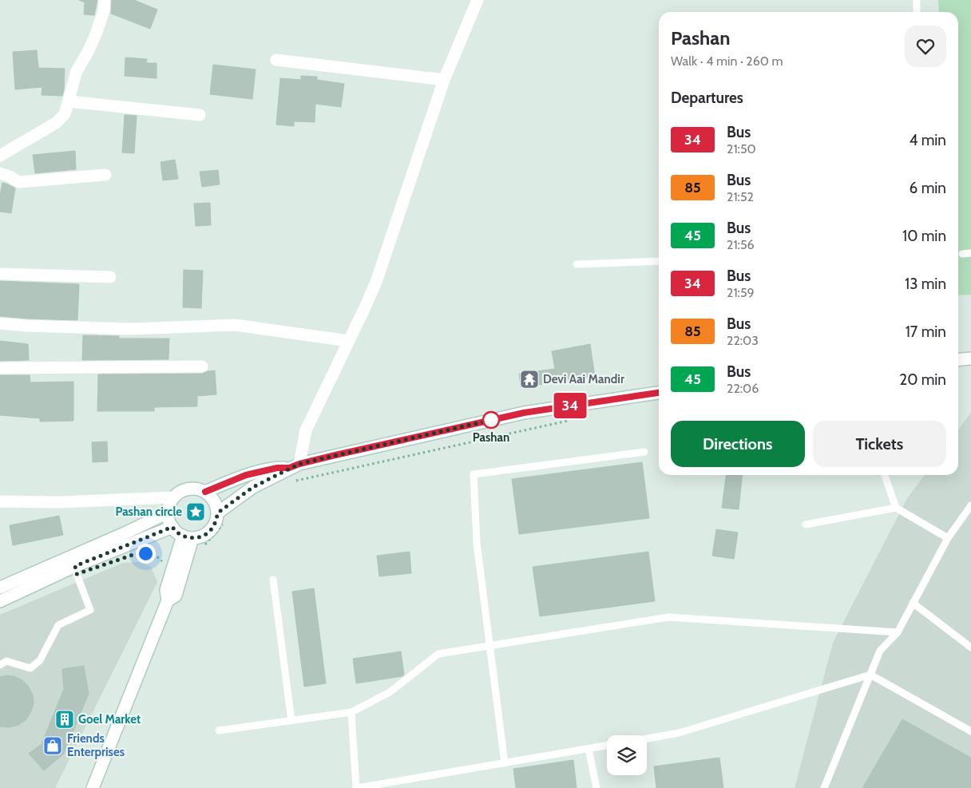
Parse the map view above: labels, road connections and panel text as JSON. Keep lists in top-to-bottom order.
{
  "places": {
    "temple": ["Devi Aai Mandir"],
    "other": ["Pashan"],
    "place": ["Pashan circle"],
    "building": ["Goel Market"],
    "shop": ["Friends Enterprises"]
  },
  "lines": ["bus line 34"],
  "page": {
    "on_map": "34",
    "heading": [
      ["Pashan", "Walk · 4 min · 260 m"],
      "Departures"
    ],
    "list": [
      {
        "mark": "34",
        "name": "Bus",
        "note": "21:50",
        "value": "4 min"
      },
      {
        "mark": "85",
        "name": "Bus",
        "note": "21:52",
        "value": "6 min"
      },
      {
        "mark": "45",
        "name": "Bus",
        "note": "21:56",
        "value": "10 min"
      },
      {
        "mark": "34",
        "name": "Bus",
        "note": "21:59",
        "value": "13 min"
      },
      {
        "mark": "85",
        "name": "Bus",
        "note": "22:03",
        "value": "17 min"
      },
      {
        "mark": "45",
        "name": "Bus",
        "note": "22:06",
        "value": "20 min"
      }
    ],
    "buttons": ["Directions", "Tickets"]
  }
}
